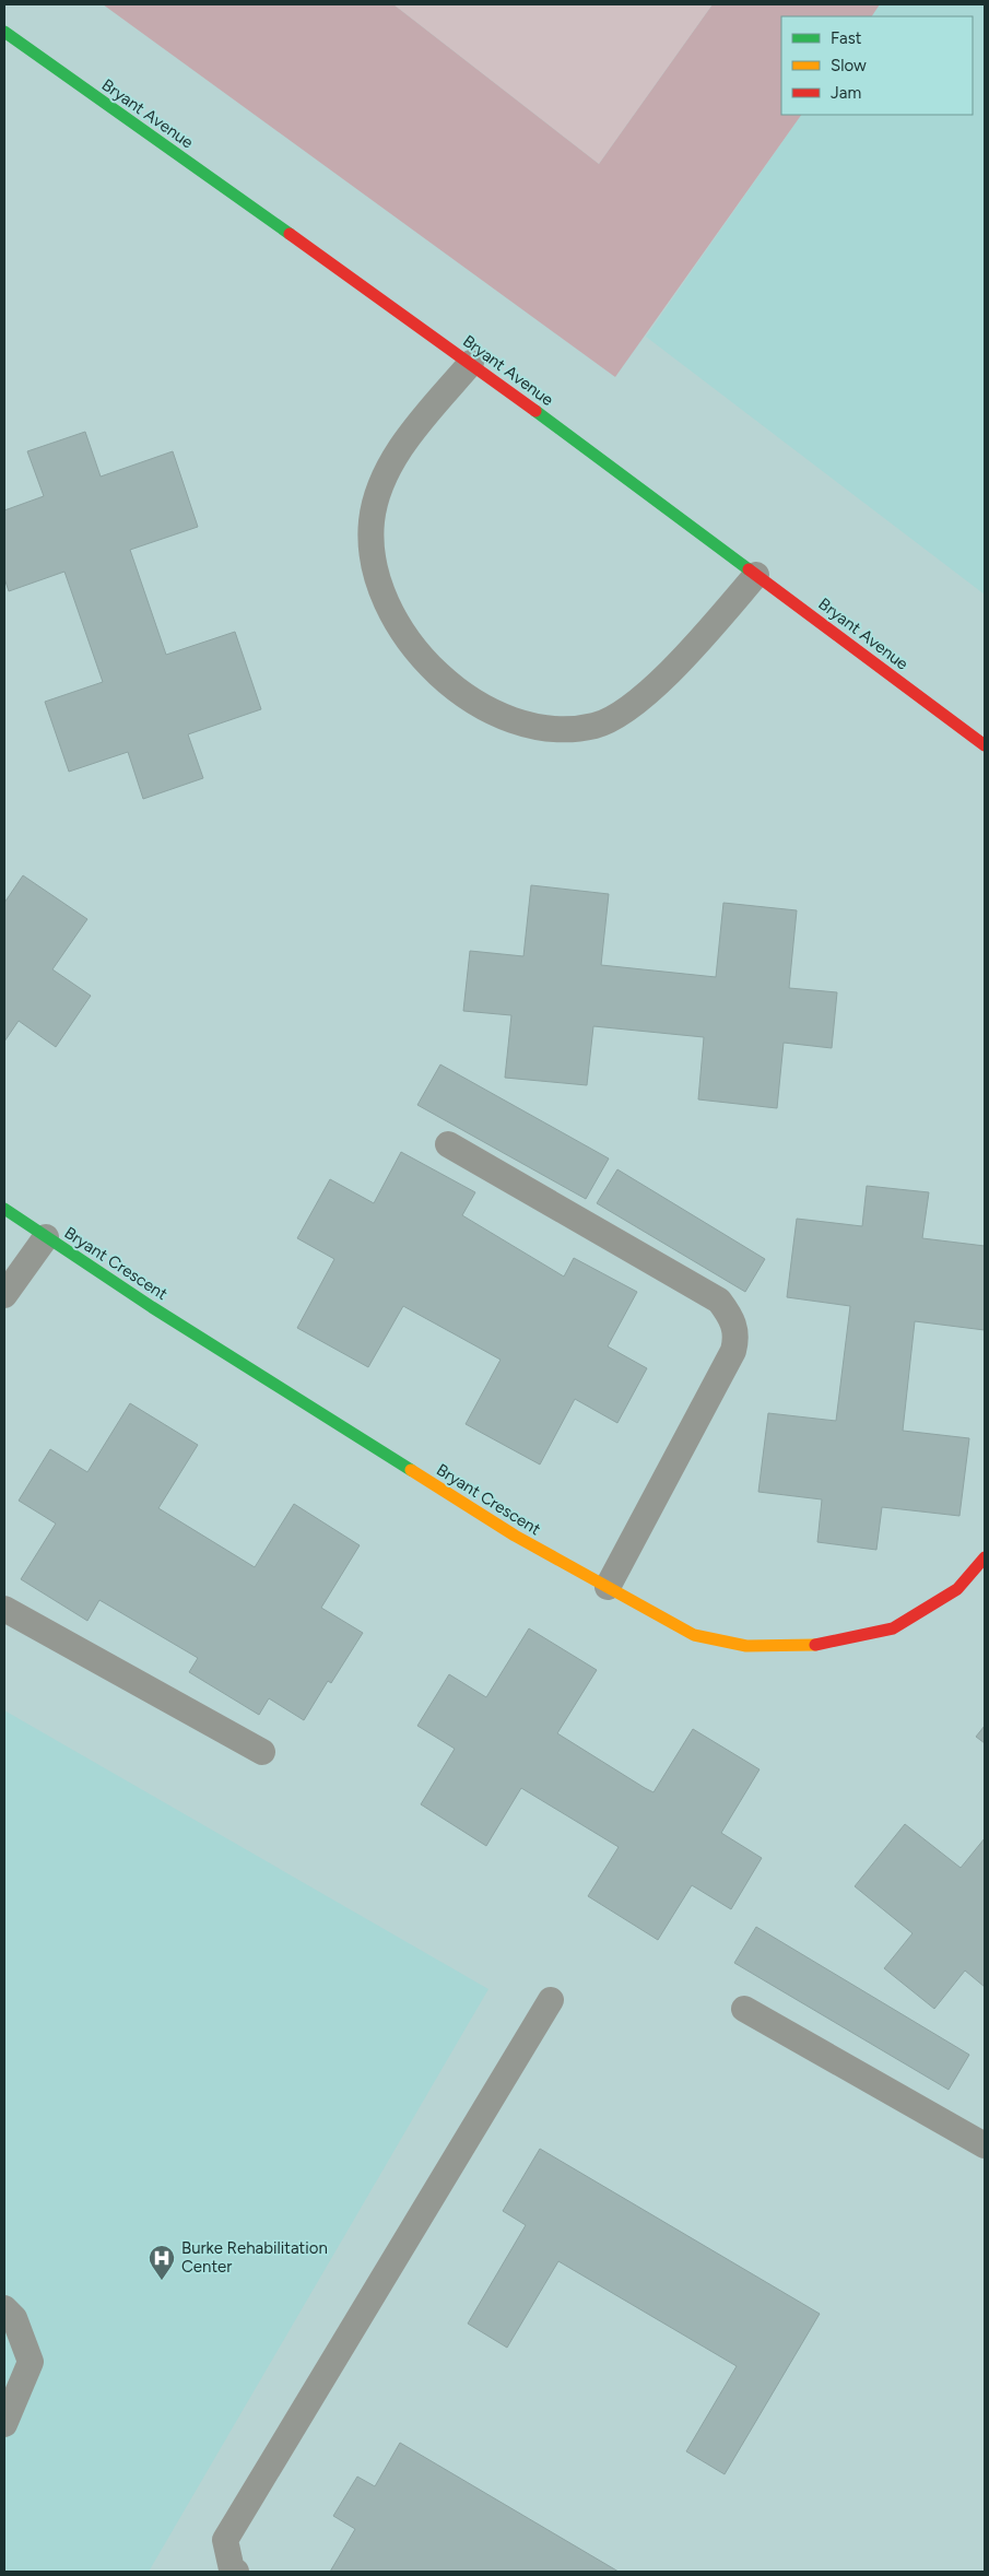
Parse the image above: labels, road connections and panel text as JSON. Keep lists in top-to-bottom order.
{
  "streets": {
    "street": ["Bryant Avenue", "Bryant Crescent"]
  },
  "places": {
    "hospital": ["Burke Rehabilitation Center"]
  },
  "legend": ["Fast", "Slow", "Jam"]
}
